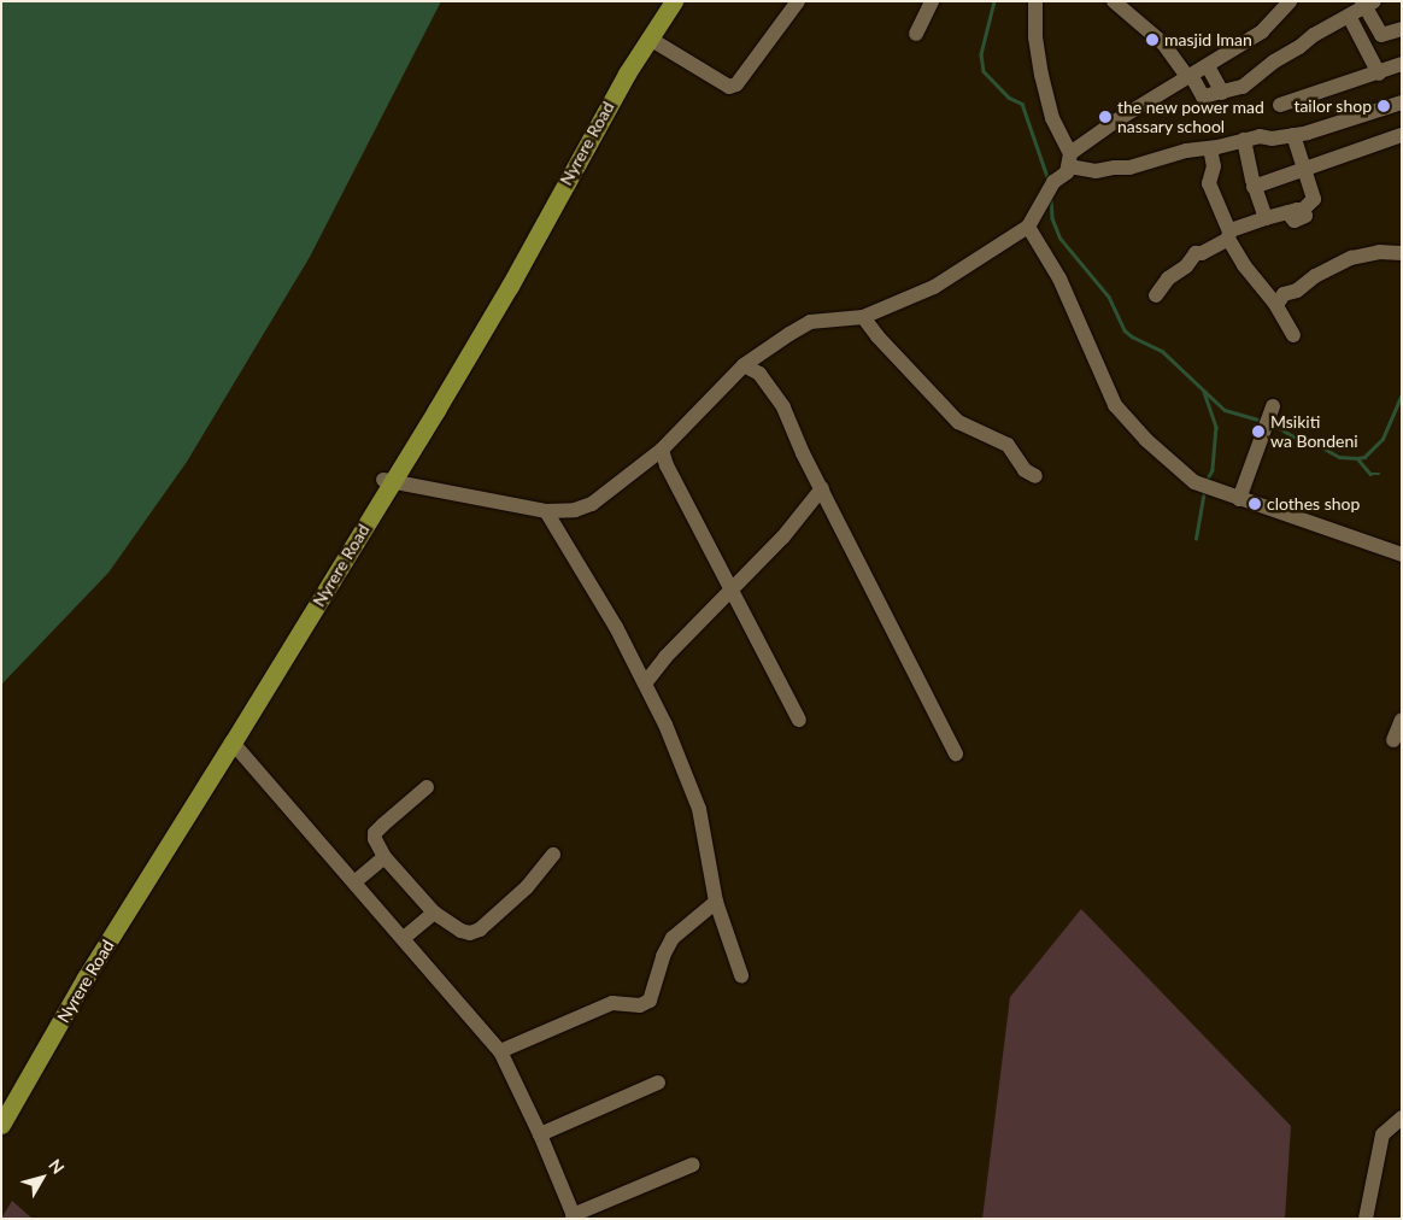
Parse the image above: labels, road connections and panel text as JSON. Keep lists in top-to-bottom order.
{
  "streets": {
    "main road": ["Nyrere Road"]
  },
  "places": [
    "masjid Iman",
    "tailor shop",
    "the new power mad nassary school",
    "Msikiti wa Bondeni",
    "clothes shop"
  ],
  "north": "top right"
}
